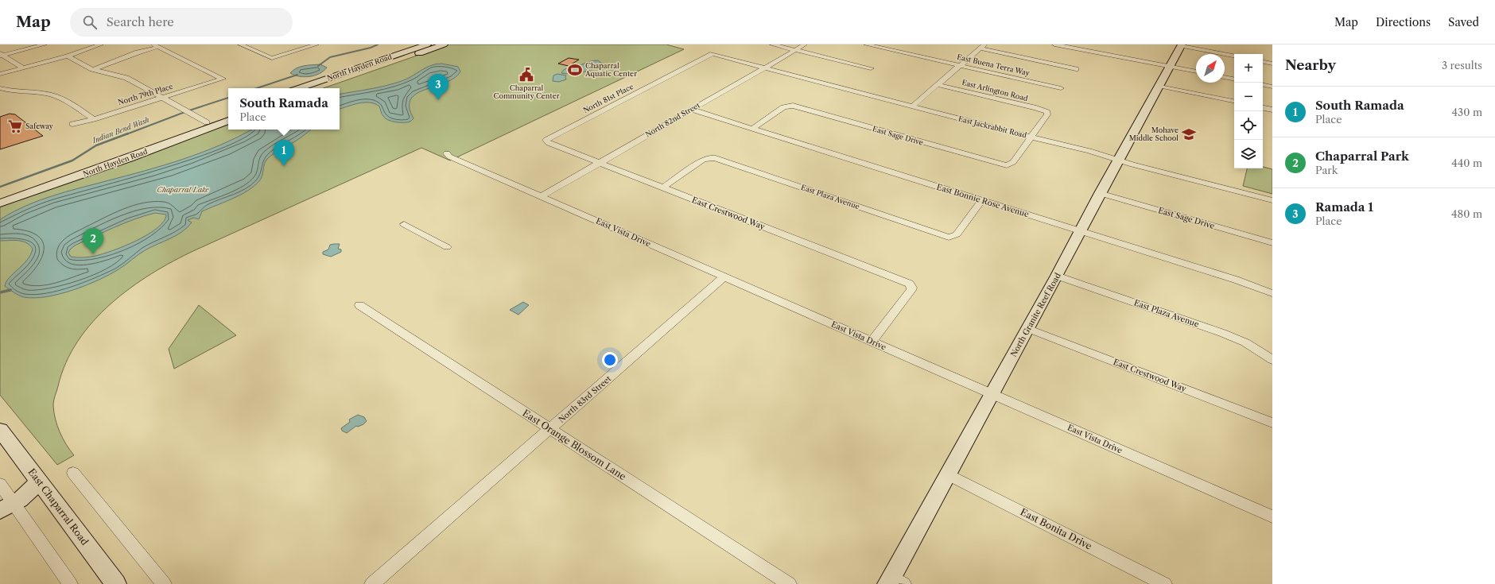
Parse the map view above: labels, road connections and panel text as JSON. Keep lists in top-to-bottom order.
{
  "streets": {
    "main road": ["North Hayden Road", "North Granite Reef Road", "East Chaparral Road"],
    "street": [
      "East Buena Terra Way",
      "East Arlington Road",
      "North 79th Place",
      "North 81st Place",
      "North 82nd Street",
      "East Jackrabbit Road",
      "East Sage Drive",
      "East Plaza Avenue",
      "East Bonnie Rose Avenue",
      "East Crestwood Way",
      "East Vista Drive",
      "North 83rd Street",
      "East Orange Blossom Lane",
      "East Bonita Drive"
    ]
  },
  "crossings": [
    ["East Arlington Road", "East Jackrabbit Road"],
    ["East Arlington Road", "East Sage Drive"],
    ["North 81st Place", "East Jackrabbit Road"],
    ["North 81st Place", "East Crestwood Way"],
    ["North 82nd Street", "East Jackrabbit Road"],
    ["North 82nd Street", "East Bonnie Rose Avenue"],
    ["North 82nd Street", "East Crestwood Way"],
    ["North 82nd Street", "East Vista Drive"],
    ["East Jackrabbit Road", "East Sage Drive"],
    ["East Jackrabbit Road", "North Granite Reef Road"],
    ["East Sage Drive", "East Bonnie Rose Avenue"],
    ["East Sage Drive", "North Granite Reef Road"],
    ["East Plaza Avenue", "East Bonnie Rose Avenue"],
    ["East Plaza Avenue", "East Crestwood Way"],
    ["East Plaza Avenue", "North Granite Reef Road"],
    ["East Bonnie Rose Avenue", "North Granite Reef Road"],
    ["East Crestwood Way", "East Vista Drive"],
    ["East Crestwood Way", "North Granite Reef Road"],
    ["East Vista Drive", "North Granite Reef Road"],
    ["East Vista Drive", "North 83rd Street"],
    ["North Granite Reef Road", "East Bonita Drive"],
    ["North 83rd Street", "East Orange Blossom Lane"]
  ],
  "water": ["Indian Bend Wash", "Chaparral Lake"],
  "places": {
    "sports": ["Chaparral Aquatic Center"],
    "public building": ["Chaparral Community Center"],
    "supermarket": ["Safeway"],
    "school or university": ["Mohave Middle School"]
  },
  "north": "top right",
  "page": {
    "header": "Map",
    "search": "Search here",
    "nav": ["Map", "Directions", "Saved"],
    "heading": ["Nearby", "3 results"],
    "map_buttons": ["+", "−"],
    "pins": ["3", "1", "2"],
    "list": [
      {
        "mark": "1",
        "name": "South Ramada",
        "note": "Place",
        "value": "430 m"
      },
      {
        "mark": "2",
        "name": "Chaparral Park",
        "note": "Park",
        "value": "440 m"
      },
      {
        "mark": "3",
        "name": "Ramada 1",
        "note": "Place",
        "value": "480 m"
      }
    ],
    "popup": ["South Ramada", "Place"]
  }
}
